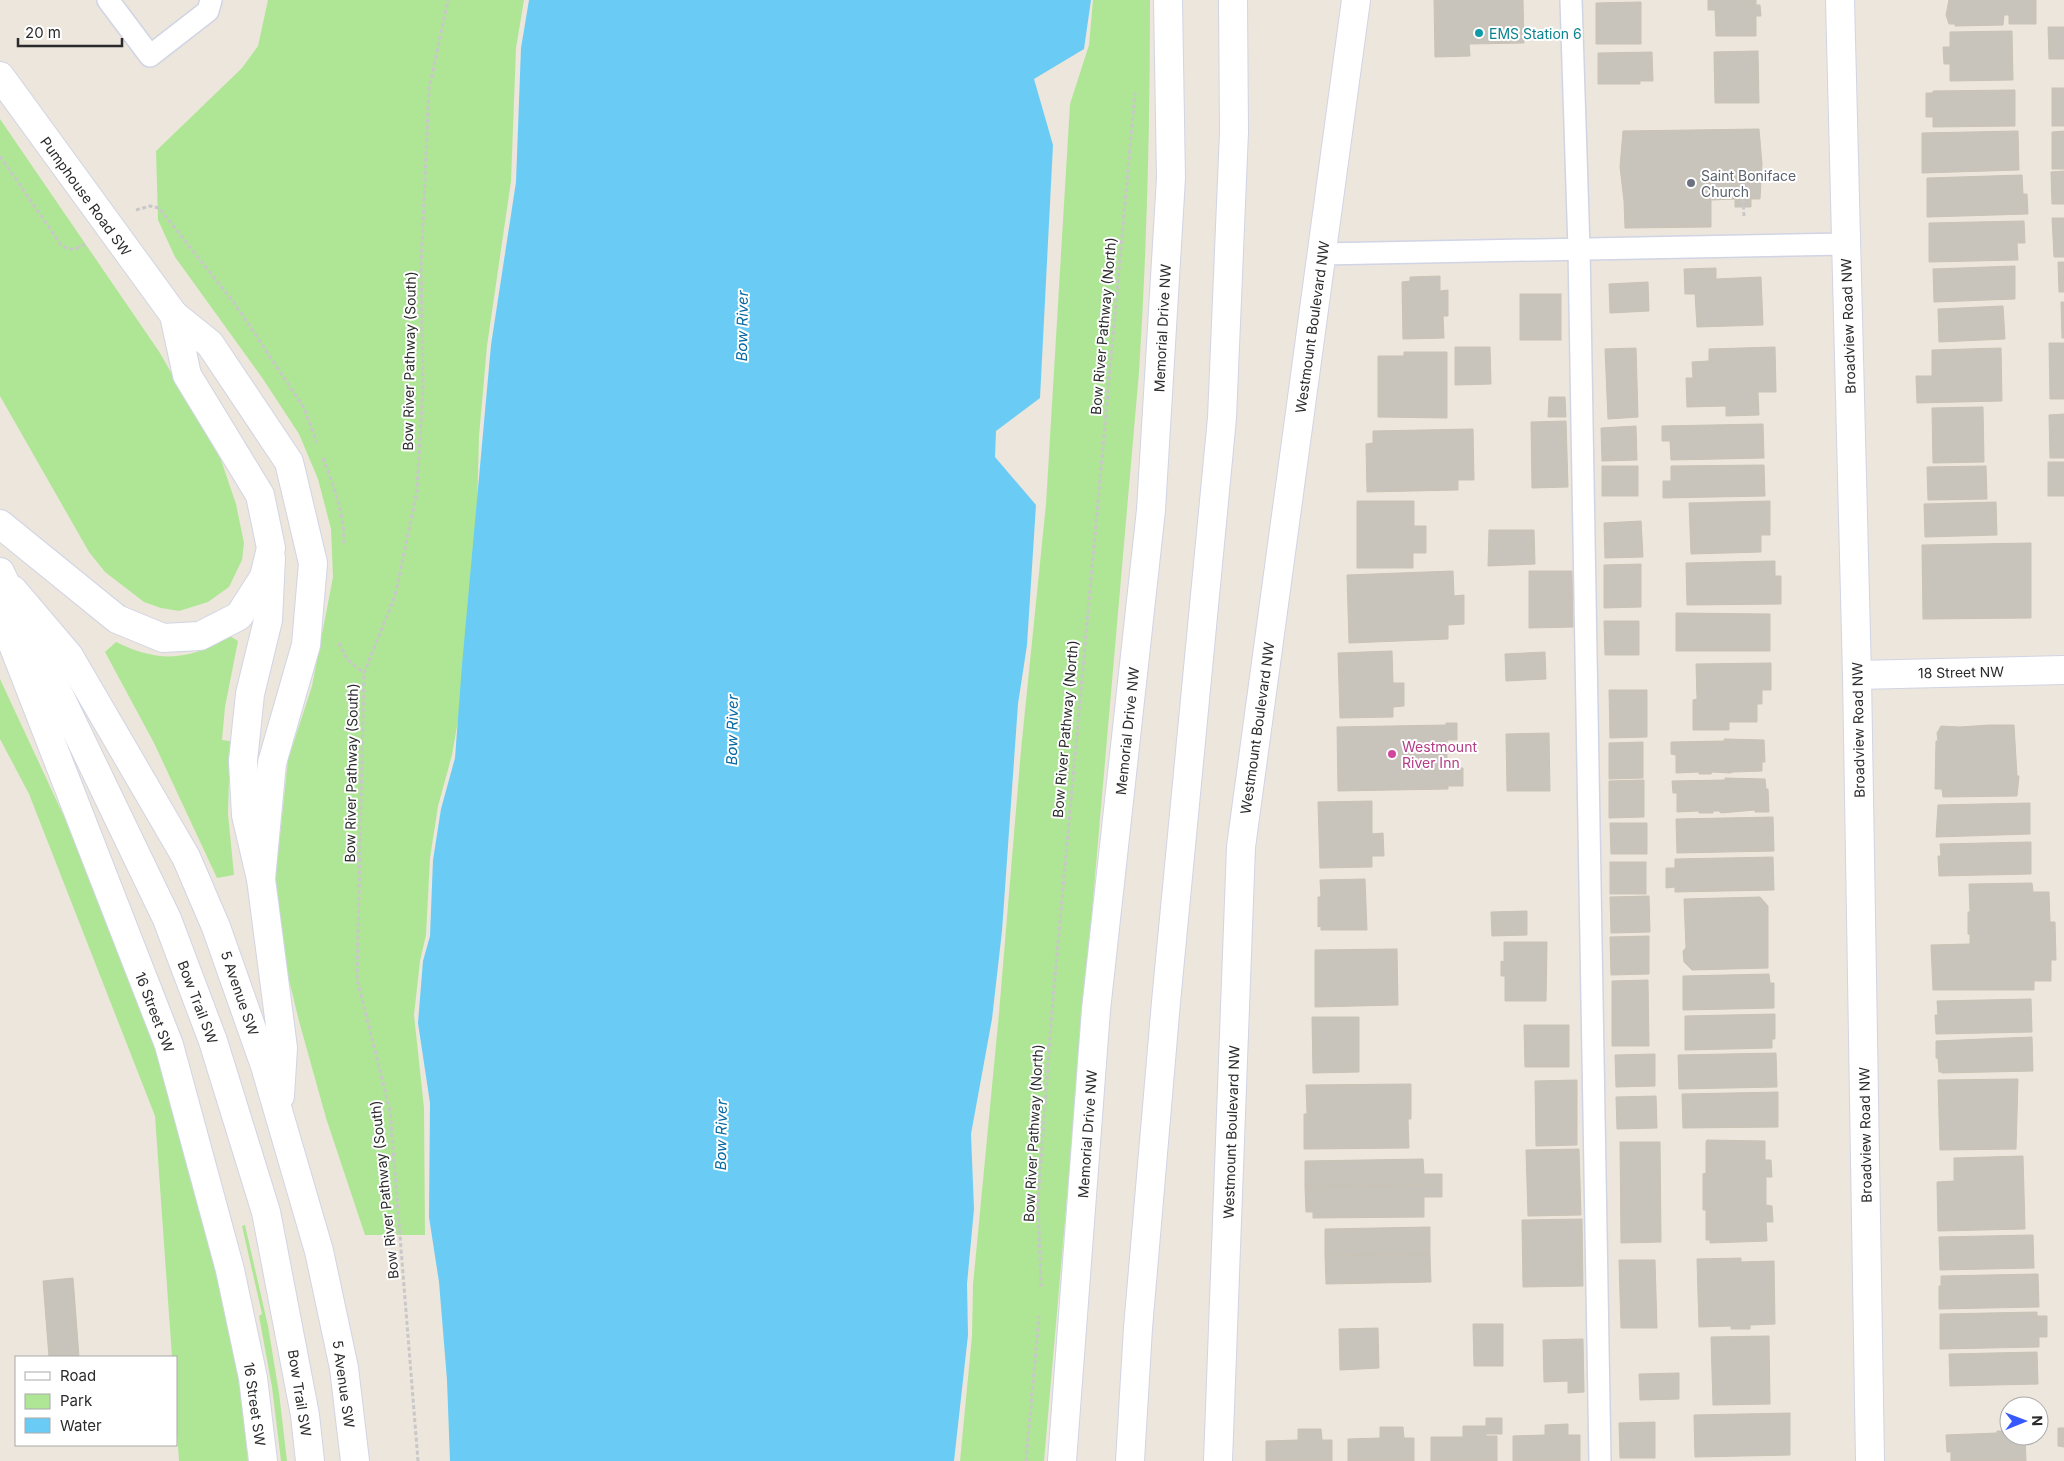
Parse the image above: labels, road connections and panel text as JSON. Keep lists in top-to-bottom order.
{
  "streets": {
    "street": [
      "Pumphouse Road SW",
      "Broadview Road NW",
      "Westmount Boulevard NW",
      "Memorial Drive NW",
      "18 Street NW",
      "5 Avenue SW",
      "Bow Trail SW",
      "16 Street SW"
    ],
    "path": ["Bow River Pathway (North)", "Bow River Pathway (South)"]
  },
  "crossings": [
    ["Broadview Road NW", "18 Street NW"],
    ["5 Avenue SW", "Bow Trail SW"],
    ["5 Avenue SW", "16 Street SW"],
    ["Bow Trail SW", "16 Street SW"]
  ],
  "water": ["Bow River"],
  "places": ["EMS Station 6", "Saint Boniface Church", "Westmount River Inn"],
  "legend": ["Road", "Park", "Water"],
  "scale_bar": "20 m",
  "north": "right"
}
